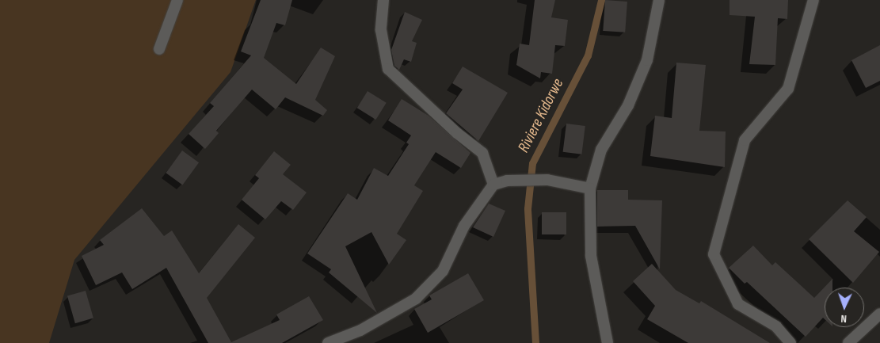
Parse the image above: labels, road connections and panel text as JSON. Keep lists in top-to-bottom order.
{
  "water": ["Riviere Kidorwe"],
  "north": "bottom"
}
